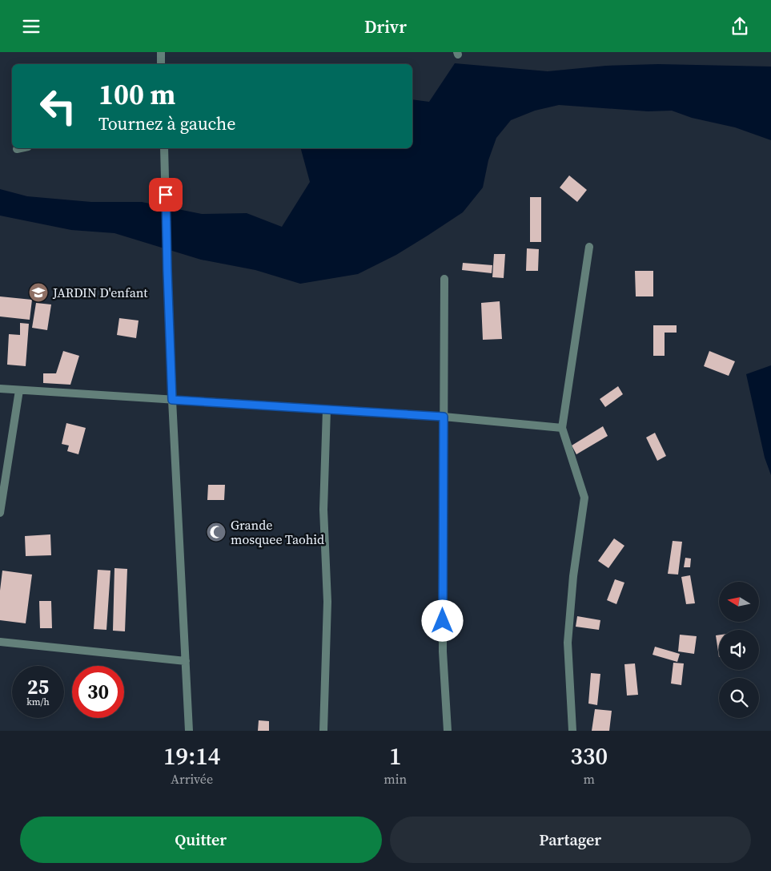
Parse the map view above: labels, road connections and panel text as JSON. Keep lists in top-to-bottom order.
{
  "places": {
    "school or university": ["JARDIN D'enfant"],
    "mosque": ["Grande mosquee Taohid"]
  },
  "north": "left",
  "page": {
    "header": "Drivr",
    "turn": ["100 m", "Tournez à gauche"],
    "speed": "25 km/h",
    "limit": "30",
    "eta": [
      "19:14",
      "Arrivée",
      "1",
      "min",
      "330",
      "m"
    ],
    "buttons": ["Quitter", "Partager"]
  }
}
